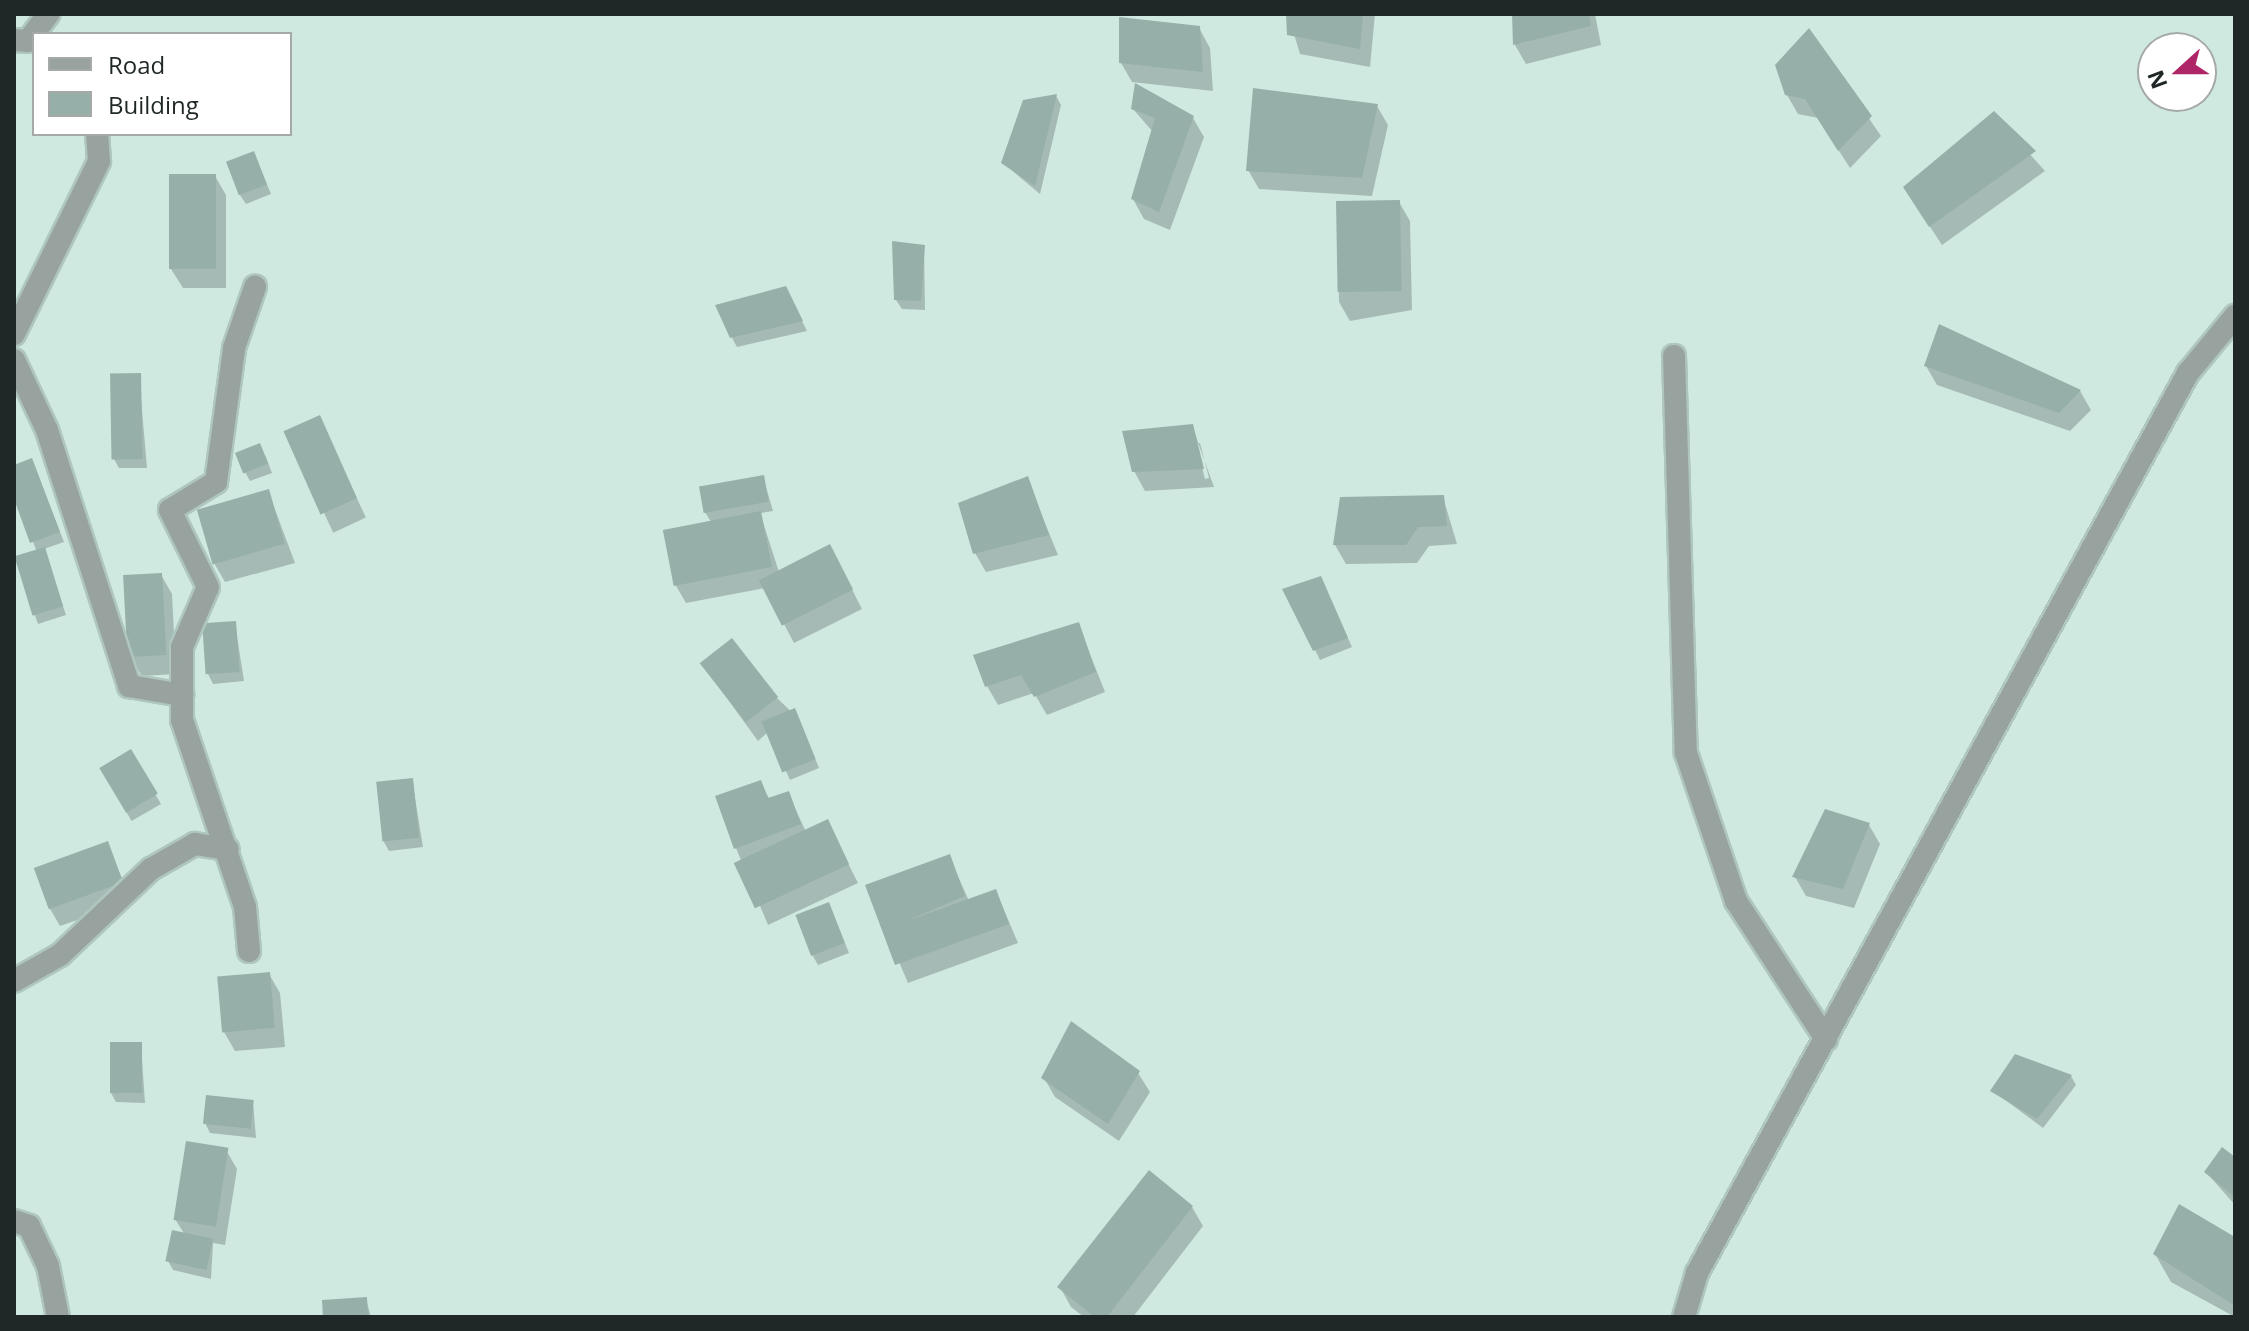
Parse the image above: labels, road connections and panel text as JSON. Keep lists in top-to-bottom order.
{
  "legend": ["Road", "Building"],
  "north": "left"
}
